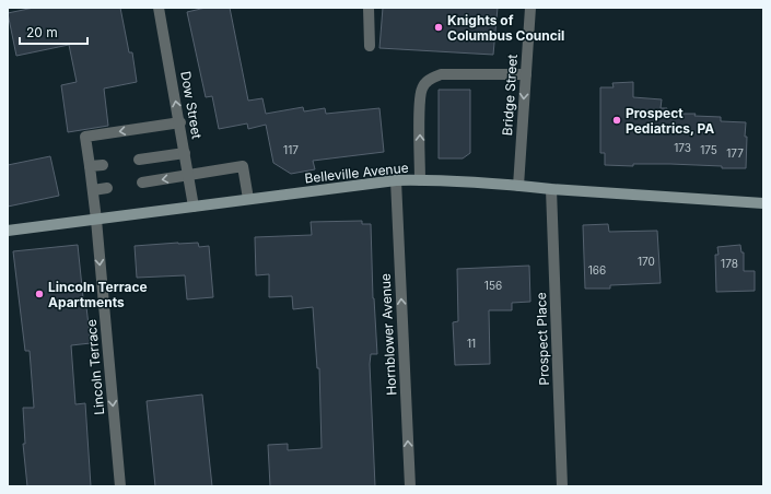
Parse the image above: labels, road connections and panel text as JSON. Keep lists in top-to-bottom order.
{
  "streets": {
    "main road": ["Belleville Avenue"],
    "street": [
      "Bridge Street",
      "Dow Street",
      "Hornblower Avenue",
      "Prospect Place",
      "Lincoln Terrace"
    ]
  },
  "crossings": [
    ["Bridge Street", "Belleville Avenue"],
    ["Dow Street", "Belleville Avenue"],
    ["Dow Street", "Lincoln Terrace"],
    ["Belleville Avenue", "Hornblower Avenue"],
    ["Belleville Avenue", "Prospect Place"],
    ["Belleville Avenue", "Lincoln Terrace"]
  ],
  "one_way": [
    "Bridge Street",
    "Dow Street",
    "Hornblower Avenue",
    "Lincoln Terrace"
  ],
  "places": ["Knights of Columbus Council", "Prospect Pediatrics, PA", "Lincoln Terrace Apartments"],
  "house_numbers": [
    "173",
    "117",
    "175",
    "177",
    "170",
    "178",
    "166",
    "156",
    "11"
  ],
  "scale_bar": "20 m"
}
